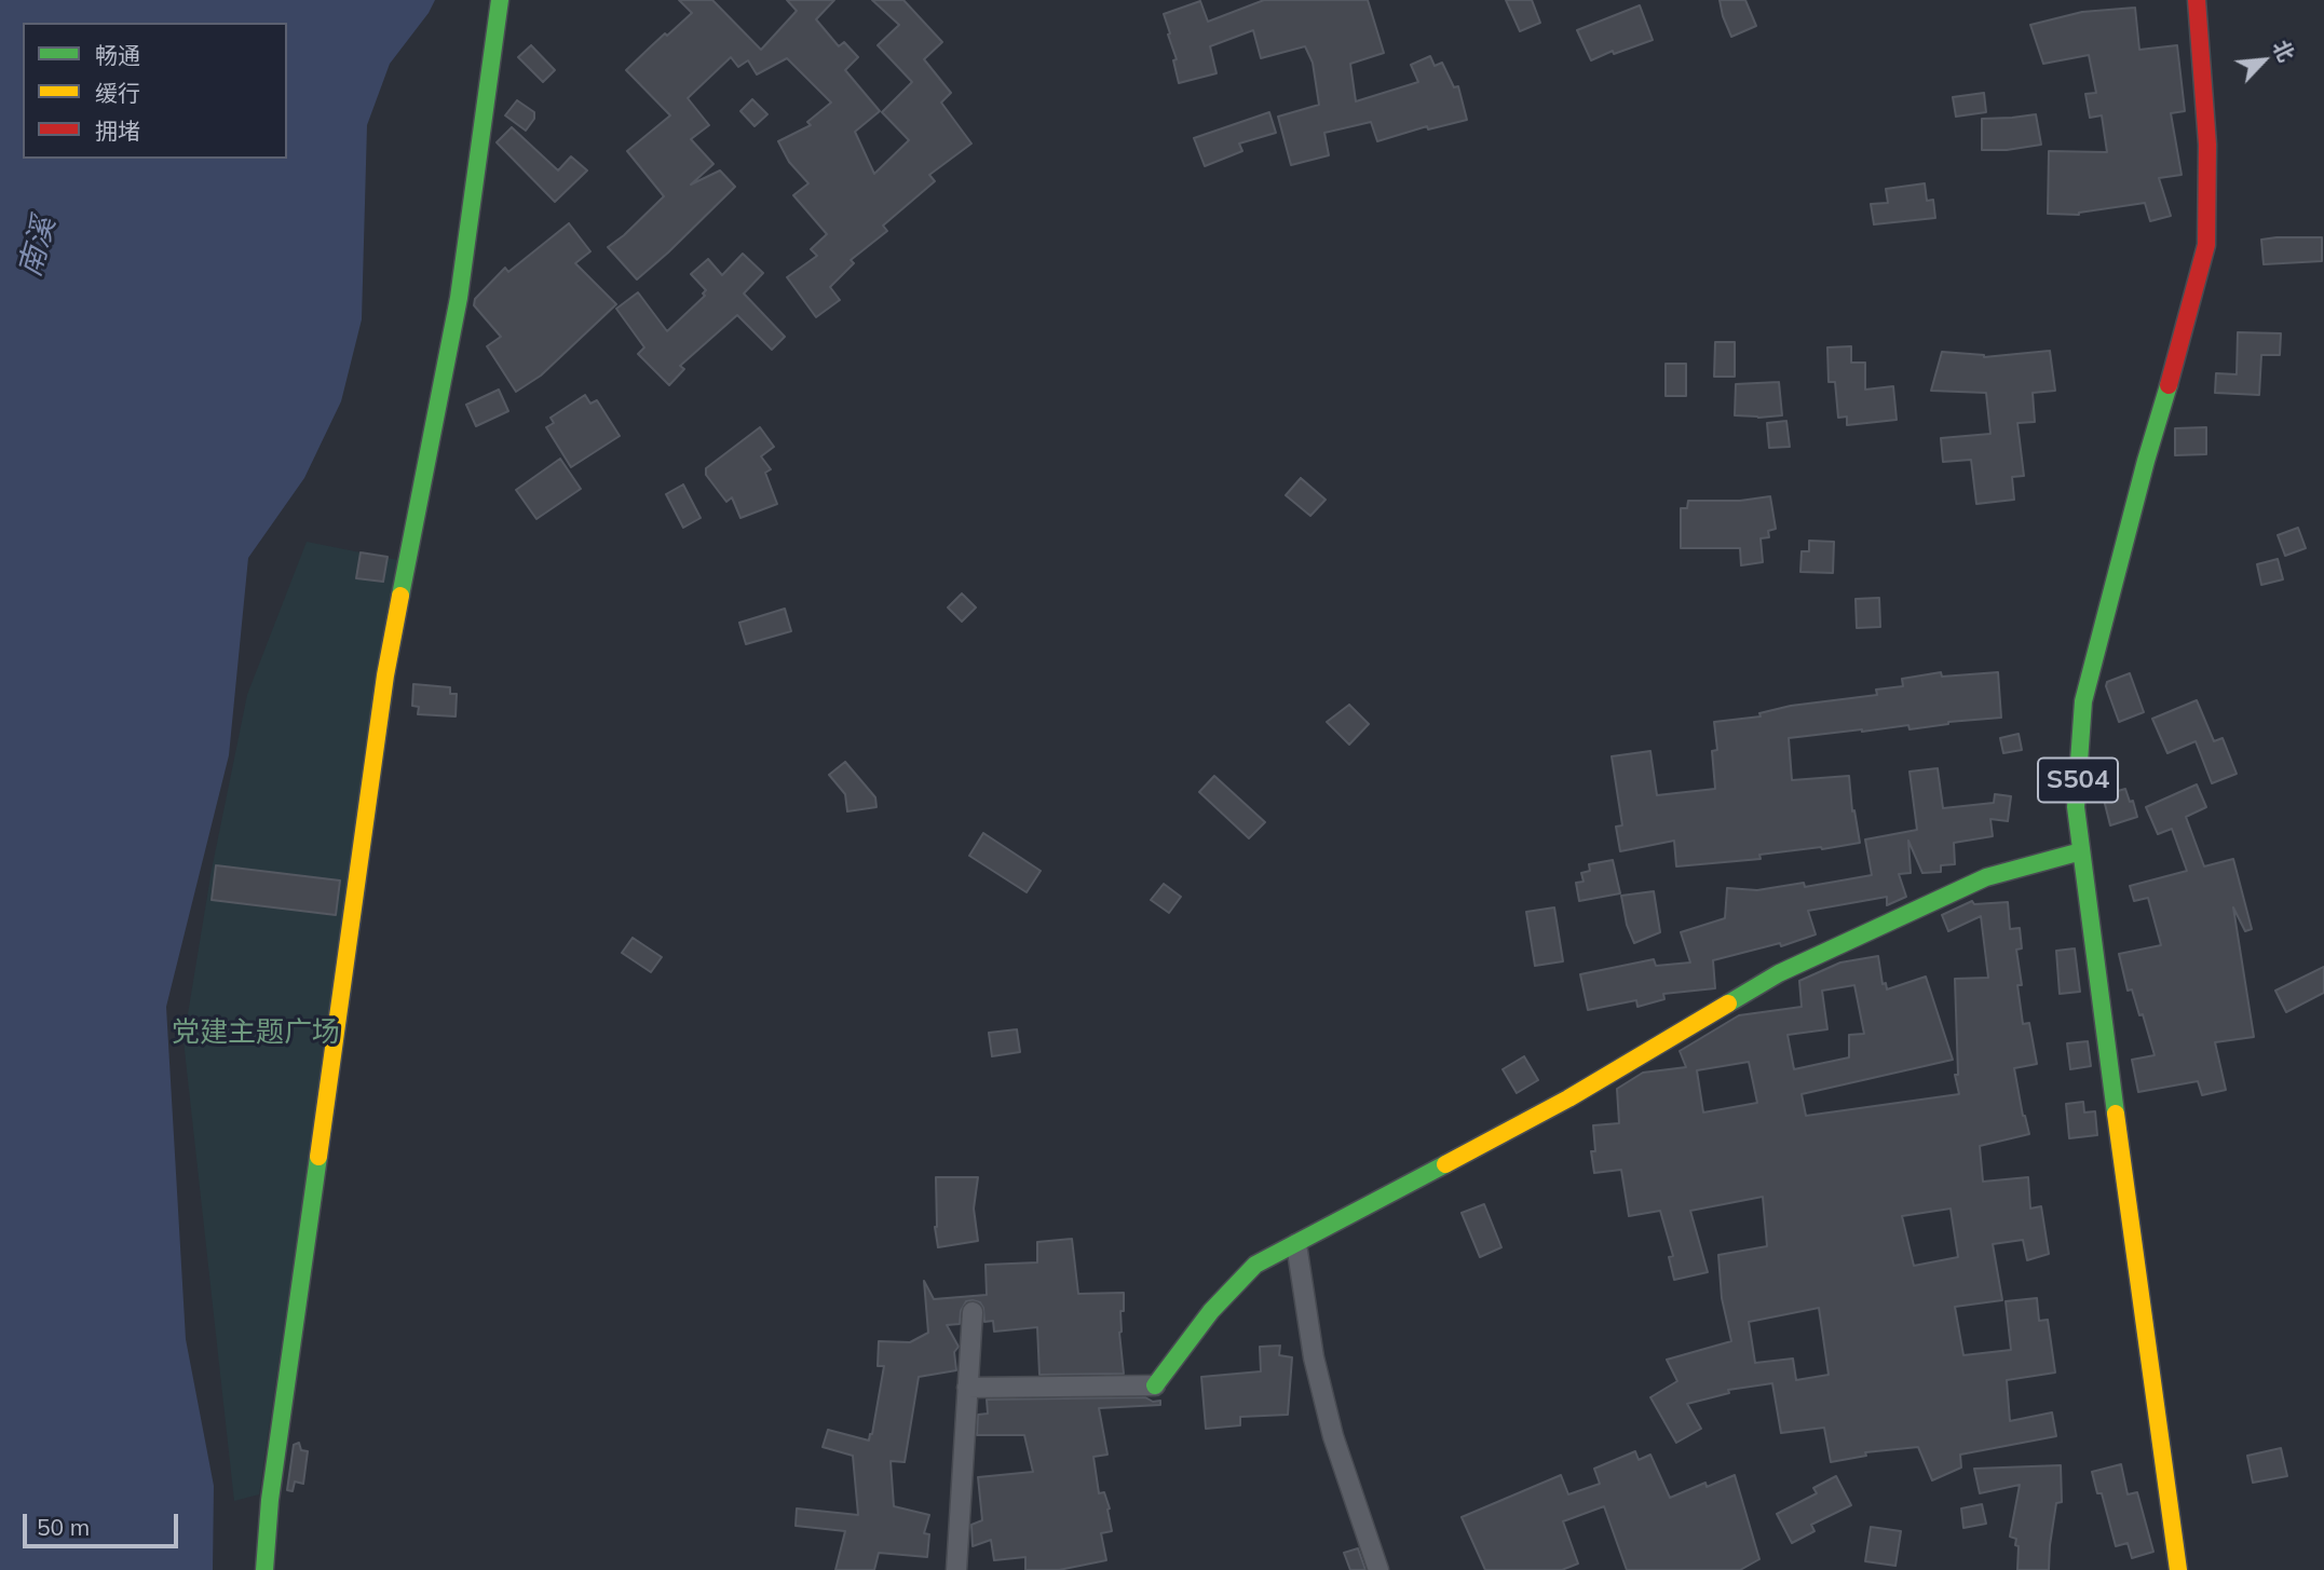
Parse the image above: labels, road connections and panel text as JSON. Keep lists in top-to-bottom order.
{
  "streets": {
    "street": ["S504"]
  },
  "water": ["南溪"],
  "parks": ["党建主题广场"],
  "legend": ["畅通", "缓行", "拥堵"],
  "scale_bar": "50 m",
  "north": "top right"
}
